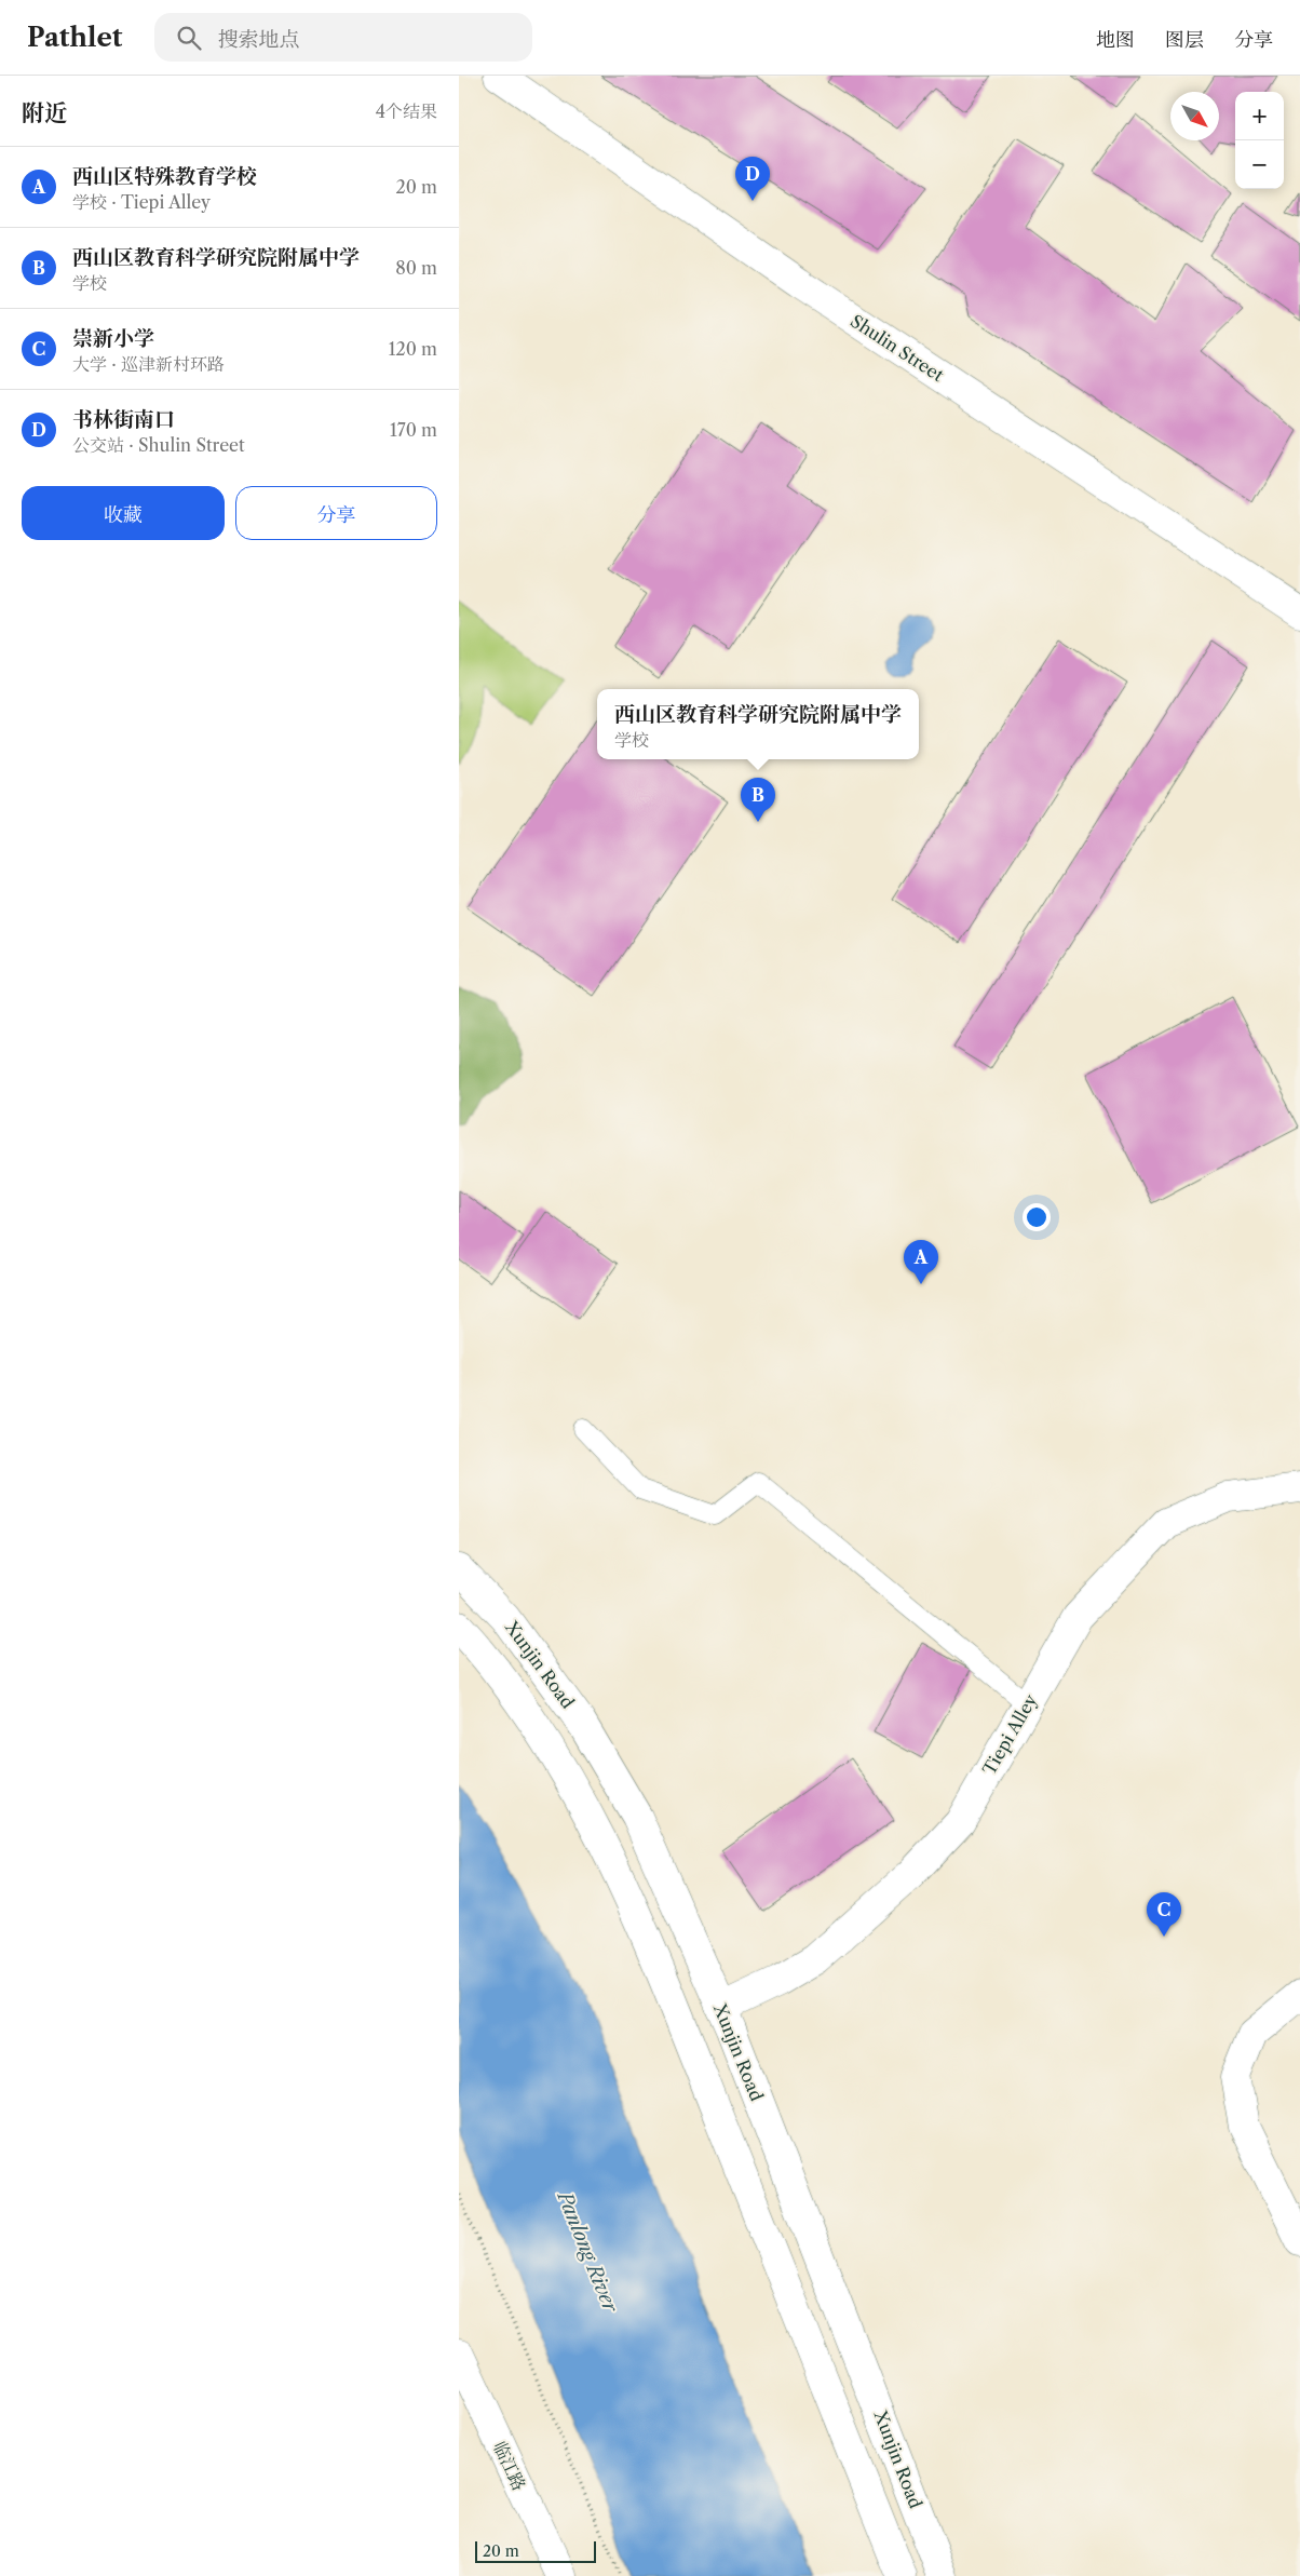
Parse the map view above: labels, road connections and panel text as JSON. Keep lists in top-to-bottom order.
{
  "streets": {
    "street": [
      "Shulin Street",
      "Xunjin Road",
      "Tiepi Alley",
      "临江路"
    ]
  },
  "crossings": [
    ["Xunjin Road", "Tiepi Alley"]
  ],
  "water": ["Panlong River"],
  "scale_bar": "20 m",
  "north": "bottom right",
  "page": {
    "header": "Pathlet",
    "search": "搜索地点",
    "nav": ["地图", "图层", "分享"],
    "heading": ["附近", "4个结果"],
    "map_buttons": ["+", "−"],
    "list": [
      {
        "mark": "A",
        "name": "西山区特殊教育学校",
        "note": "学校 · Tiepi Alley",
        "value": "20 m"
      },
      {
        "mark": "B",
        "name": "西山区教育科学研究院附属中学",
        "note": "学校",
        "value": "80 m"
      },
      {
        "mark": "C",
        "name": "崇新小学",
        "note": "大学 · 巡津新村环路",
        "value": "120 m"
      },
      {
        "mark": "D",
        "name": "书林街南口",
        "note": "公交站 · Shulin Street",
        "value": "170 m"
      }
    ],
    "pins": [
      "D",
      "B",
      "A",
      "C"
    ],
    "buttons": ["收藏", "分享"],
    "popup": ["西山区教育科学研究院附属中学", "学校"],
    "scale": "20 m"
  }
}
